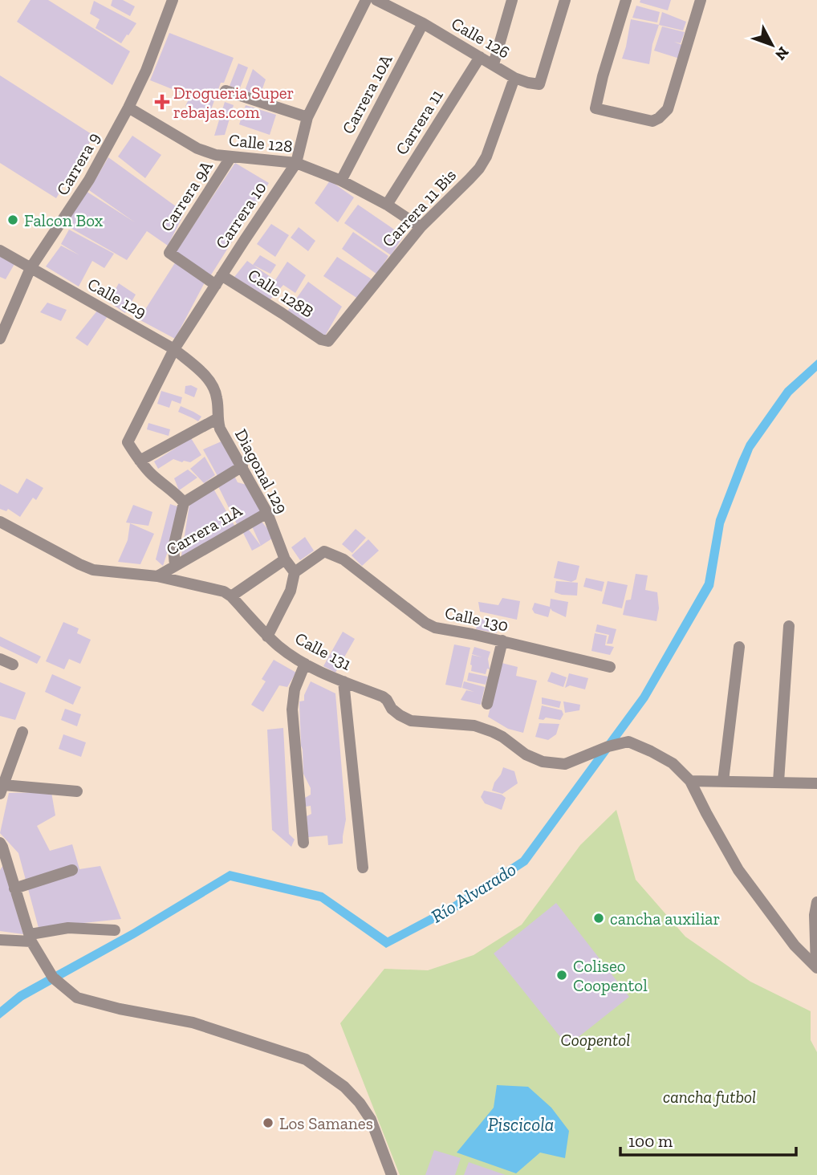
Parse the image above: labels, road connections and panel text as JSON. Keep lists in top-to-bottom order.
{
  "streets": {
    "street": [
      "Calle 126",
      "Carrera 10A",
      "Carrera 11",
      "Calle 128",
      "Carrera 9",
      "Carrera 9A",
      "Carrera 11 Bis",
      "Carrera 10",
      "Calle 128B",
      "Calle 129",
      "Diagonal 129",
      "Carrera 11A",
      "Calle 130",
      "Calle 131"
    ]
  },
  "crossings": [
    ["Calle 126", "Carrera 10A"],
    ["Calle 126", "Carrera 11"],
    ["Calle 126", "Carrera 11 Bis"],
    ["Carrera 10A", "Calle 128"],
    ["Carrera 11", "Calle 128"],
    ["Calle 128", "Carrera 9"],
    ["Calle 128", "Carrera 9A"],
    ["Calle 128", "Carrera 11 Bis"],
    ["Calle 128", "Carrera 10"],
    ["Carrera 9", "Calle 129"],
    ["Carrera 9A", "Calle 128B"],
    ["Carrera 11 Bis", "Calle 128B"],
    ["Carrera 10", "Calle 128B"],
    ["Carrera 10", "Calle 129"],
    ["Calle 129", "Diagonal 129"],
    ["Diagonal 129", "Carrera 11A"],
    ["Diagonal 129", "Calle 130"],
    ["Carrera 11A", "Calle 131"]
  ],
  "water": ["Río Alvarado", "Piscicola"],
  "parks": ["Coopentol", "cancha futbol"],
  "places": {
    "health": ["Drogueria Super rebajas.com"],
    "other": [
      "Falcon Box",
      "cancha auxiliar",
      "Coliseo Coopentol",
      "Los Samanes"
    ]
  },
  "scale_bar": "100 m",
  "north": "bottom right"
}
